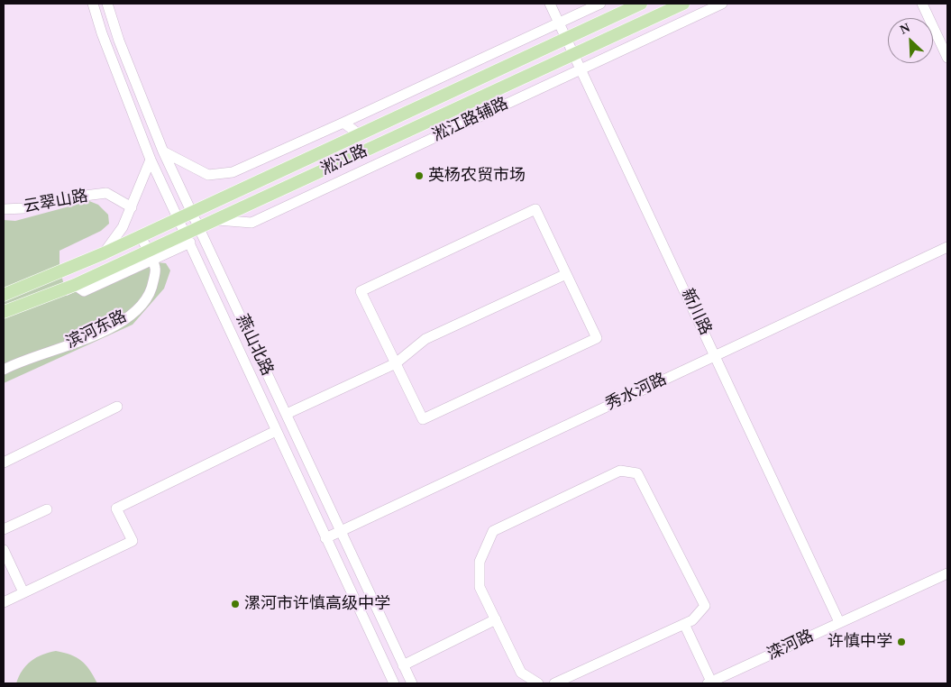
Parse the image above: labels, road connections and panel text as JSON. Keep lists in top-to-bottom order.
{
  "streets": {
    "main road": ["淞江路"],
    "street": [
      "淞江路辅路",
      "云翠山路",
      "新川路",
      "滨河东路",
      "燕山北路",
      "秀水河路",
      "滦河路"
    ]
  },
  "crossings": [
    ["淞江路辅路", "淞江路"],
    ["淞江路辅路", "新川路"],
    ["淞江路", "新川路"],
    ["淞江路", "滨河东路"],
    ["淞江路", "燕山北路"],
    ["新川路", "秀水河路"],
    ["新川路", "滦河路"],
    ["燕山北路", "秀水河路"]
  ],
  "places": ["英杨农贸市场", "漯河市许慎高级中学", "许慎中学"],
  "north": "top left"
}
